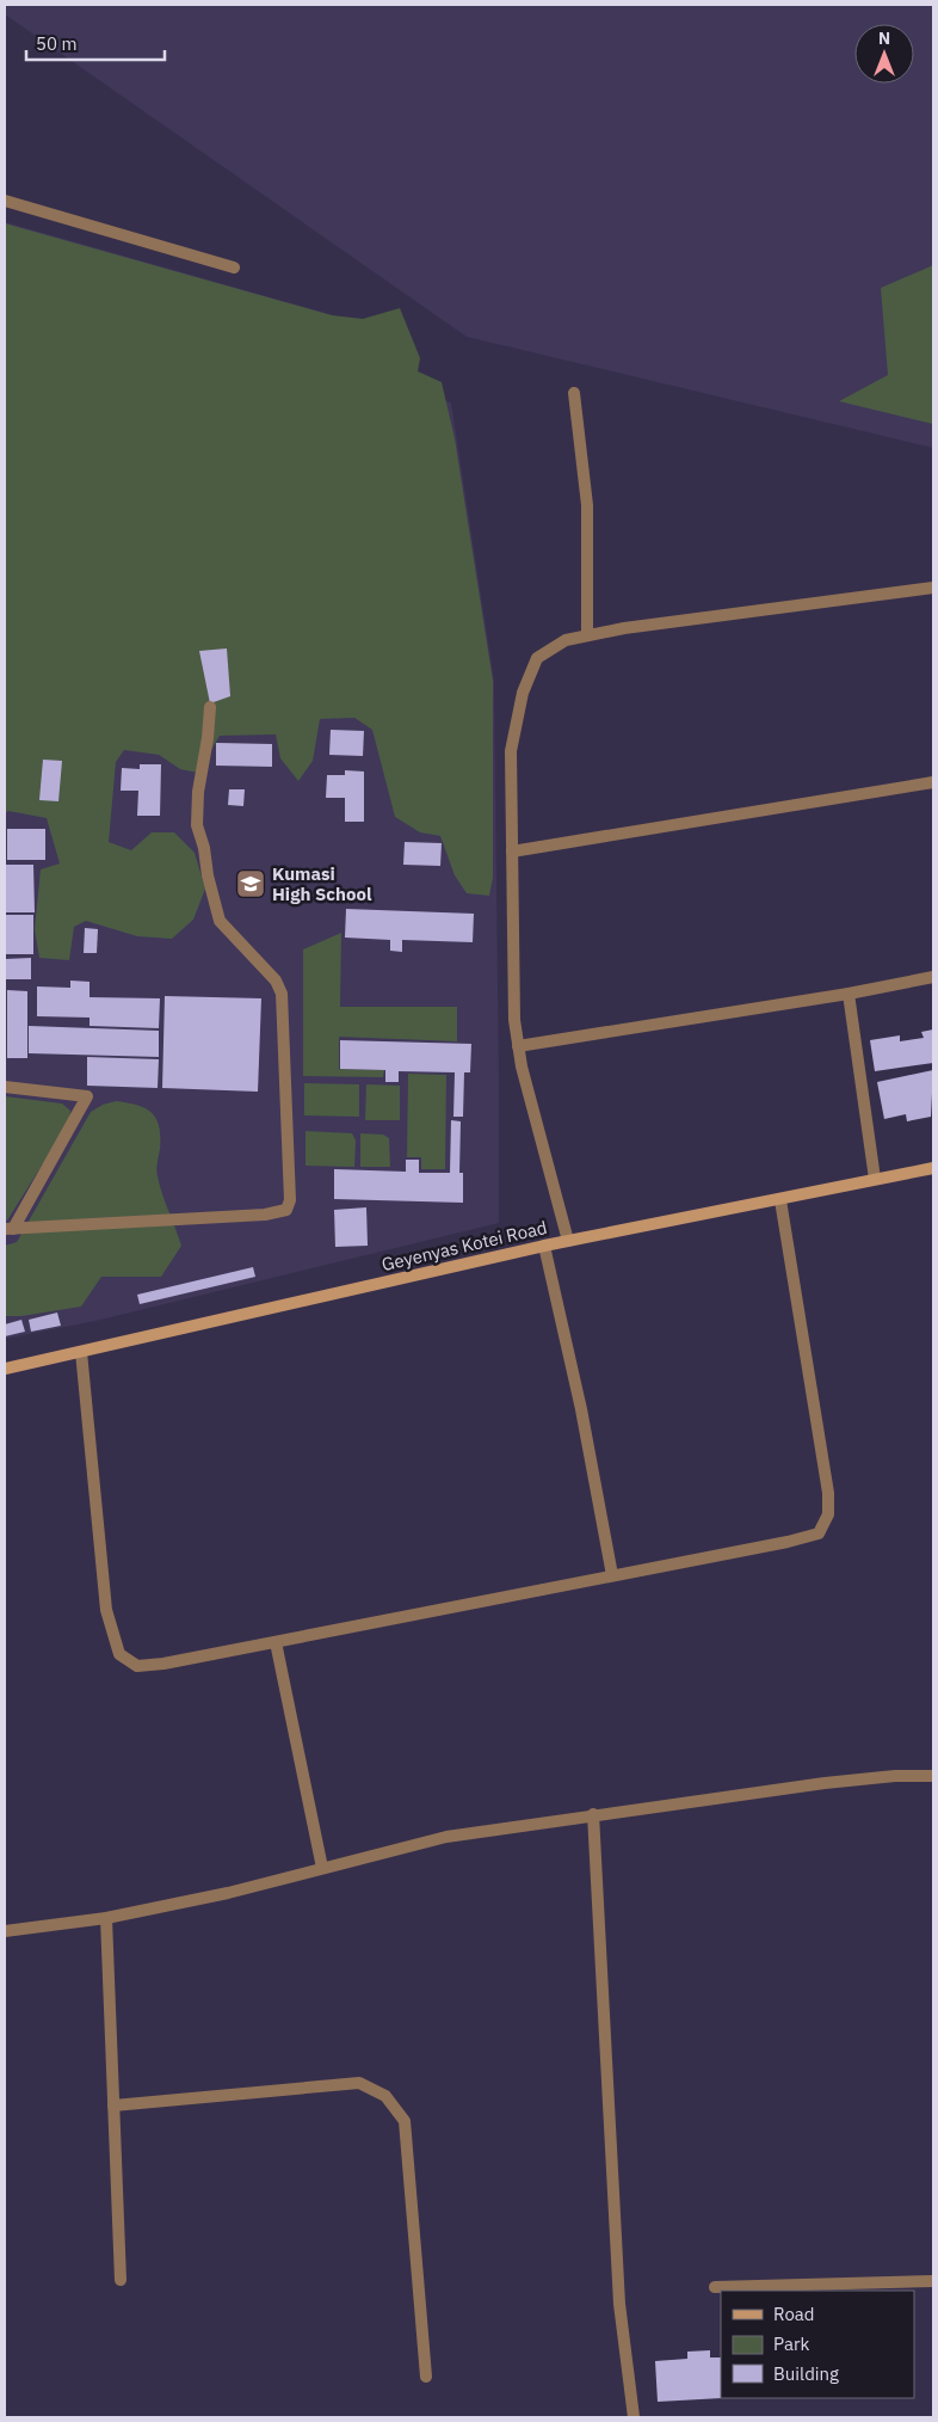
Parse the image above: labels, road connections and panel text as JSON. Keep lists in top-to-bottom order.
{
  "streets": {
    "street": ["Geyenyas Kotei Road"]
  },
  "places": {
    "school or university": ["Kumasi High School"]
  },
  "legend": ["Road", "Park", "Building"],
  "scale_bar": "50 m",
  "north": "top"
}
